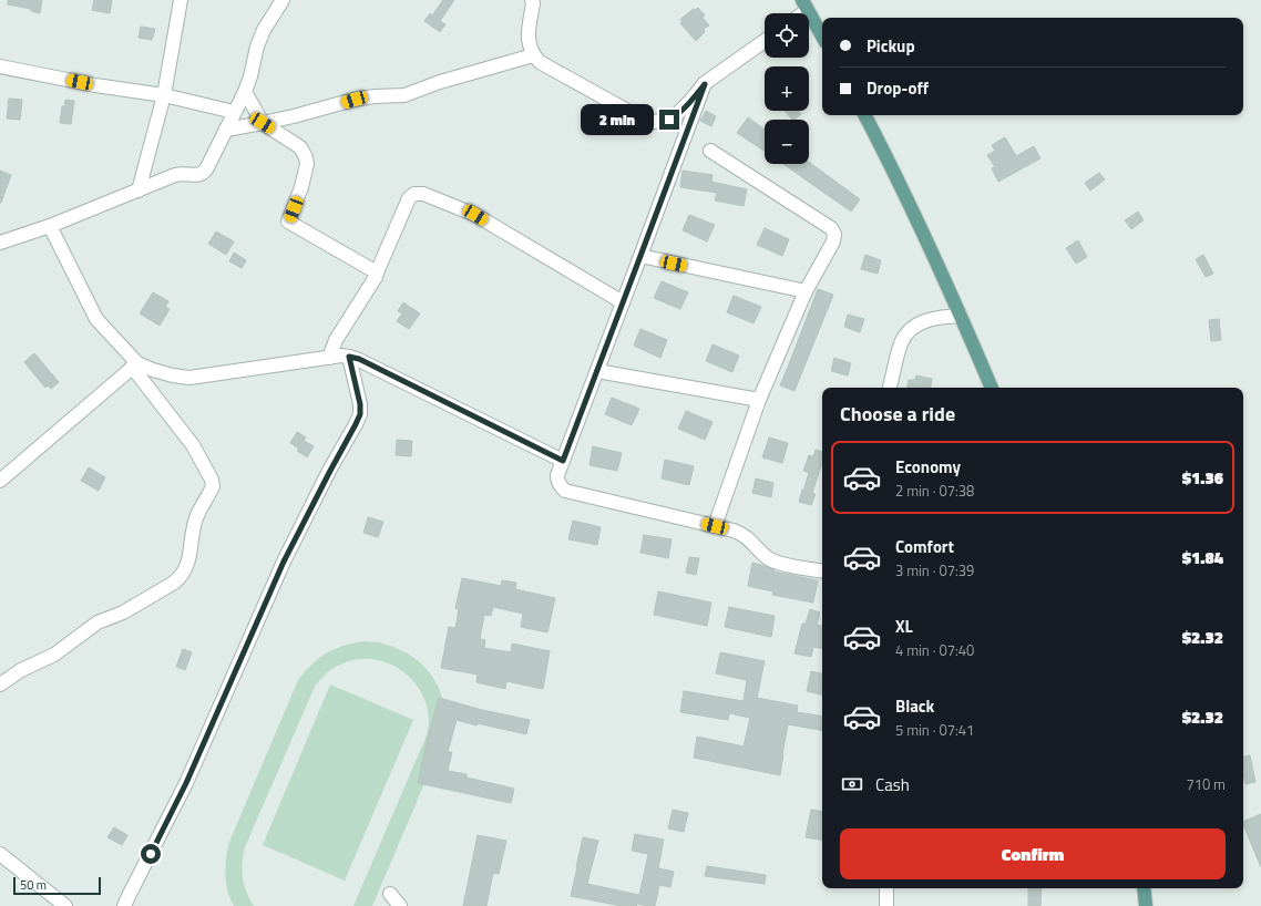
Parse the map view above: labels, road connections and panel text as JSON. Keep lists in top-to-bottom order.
{
  "scale_bar": "50 m",
  "page": {
    "map_buttons": ["+", "−"],
    "banner": ["Pickup", "Drop-off"],
    "bubble": "2 min",
    "heading": "Choose a ride",
    "list": [
      {
        "name": "Economy",
        "note": "2 min · 07:38",
        "value": "$1.36"
      },
      {
        "name": "Comfort",
        "note": "3 min · 07:39",
        "value": "$1.84"
      },
      {
        "name": "XL",
        "note": "4 min · 07:40",
        "value": "$2.32"
      },
      {
        "name": "Black",
        "note": "5 min · 07:41",
        "value": "$2.32"
      }
    ],
    "pay": ["Cash", "710 m"],
    "buttons": "Confirm",
    "scale": "50 m"
  }
}
